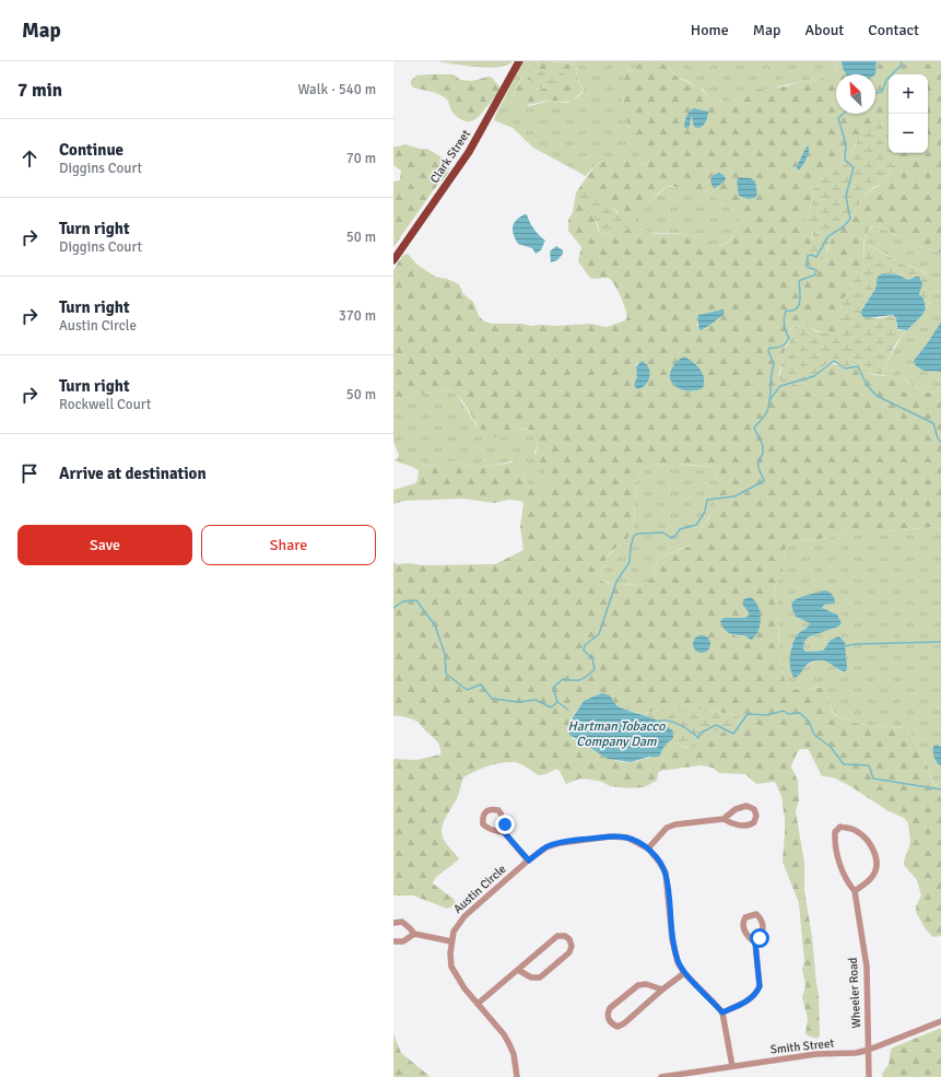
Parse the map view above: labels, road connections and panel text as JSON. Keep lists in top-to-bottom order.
{
  "streets": {
    "main road": ["Clark Street"],
    "street": ["Austin Circle", "Wheeler Road", "Smith Street"]
  },
  "crossings": [
    ["Wheeler Road", "Smith Street"]
  ],
  "water": ["Hartman Tobacco Company Dam"],
  "north": "top left",
  "page": {
    "header": "Map",
    "nav": [
      "Home",
      "Map",
      "About",
      "Contact"
    ],
    "heading": ["7 min", "Walk · 540 m"],
    "map_buttons": ["+", "−"],
    "list": [
      ["Continue", "Diggins Court", "70 m"],
      ["Turn right", "Diggins Court", "50 m"],
      ["Turn right", "Austin Circle", "370 m"],
      ["Turn right", "Rockwell Court", "50 m"],
      "Arrive at destination"
    ],
    "buttons": ["Save", "Share"]
  }
}
